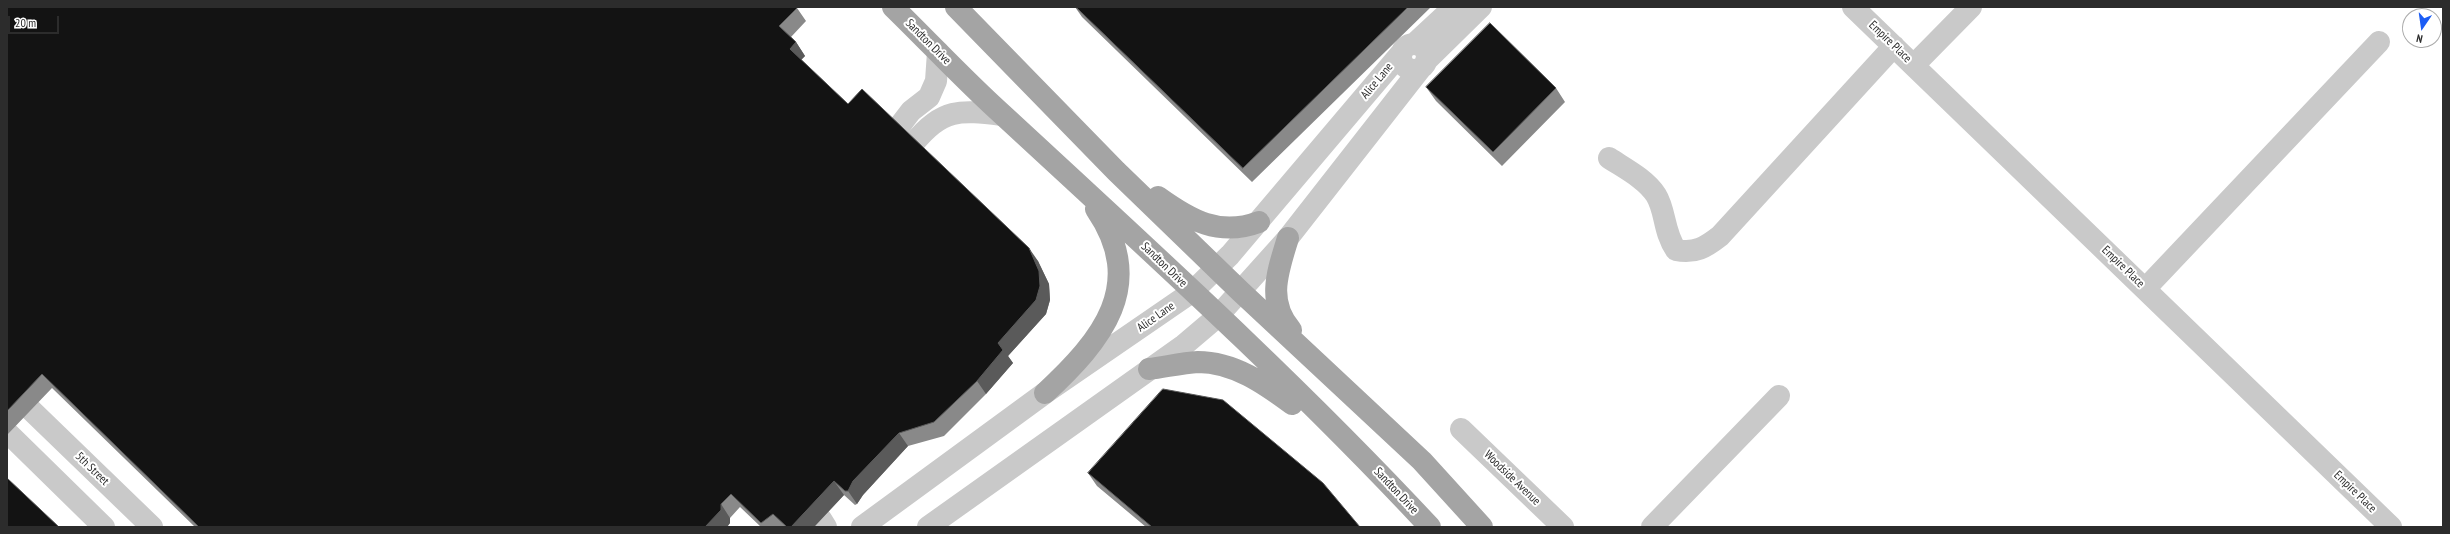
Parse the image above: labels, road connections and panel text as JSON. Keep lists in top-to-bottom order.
{
  "streets": {
    "main road": ["Sandton Drive"],
    "street": [
      "Empire Place",
      "Alice Lane",
      "5th Street",
      "Woodside Avenue"
    ]
  },
  "crossings": [
    ["Sandton Drive", "Alice Lane"]
  ],
  "scale_bar": "20 m",
  "north": "bottom"
}
